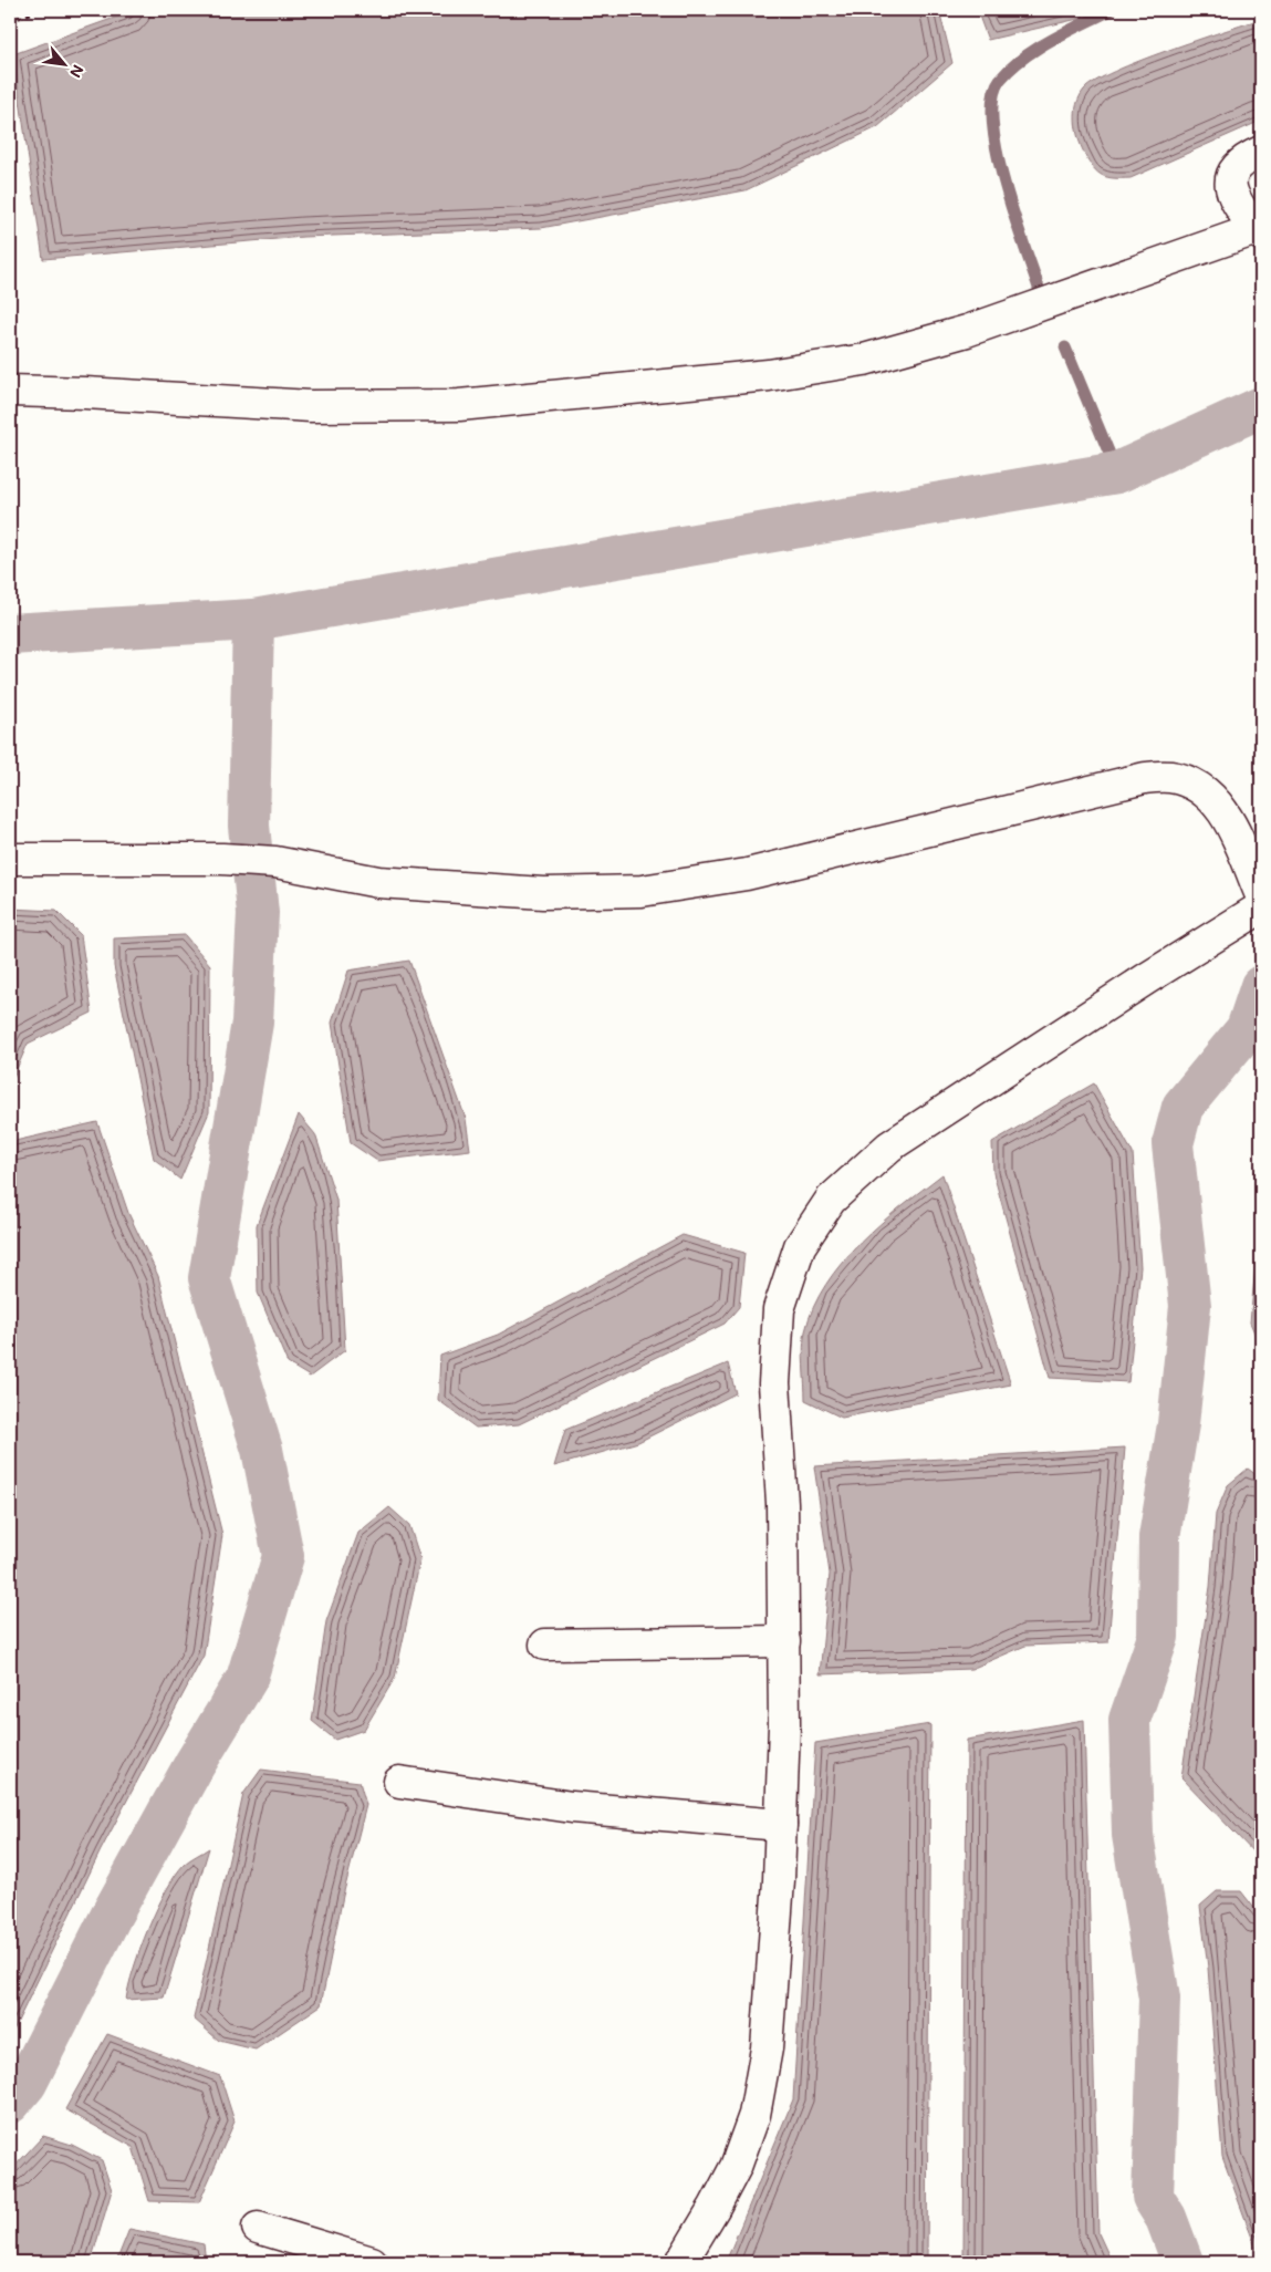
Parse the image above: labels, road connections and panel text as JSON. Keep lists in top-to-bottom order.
{
  "north": "bottom right"
}
